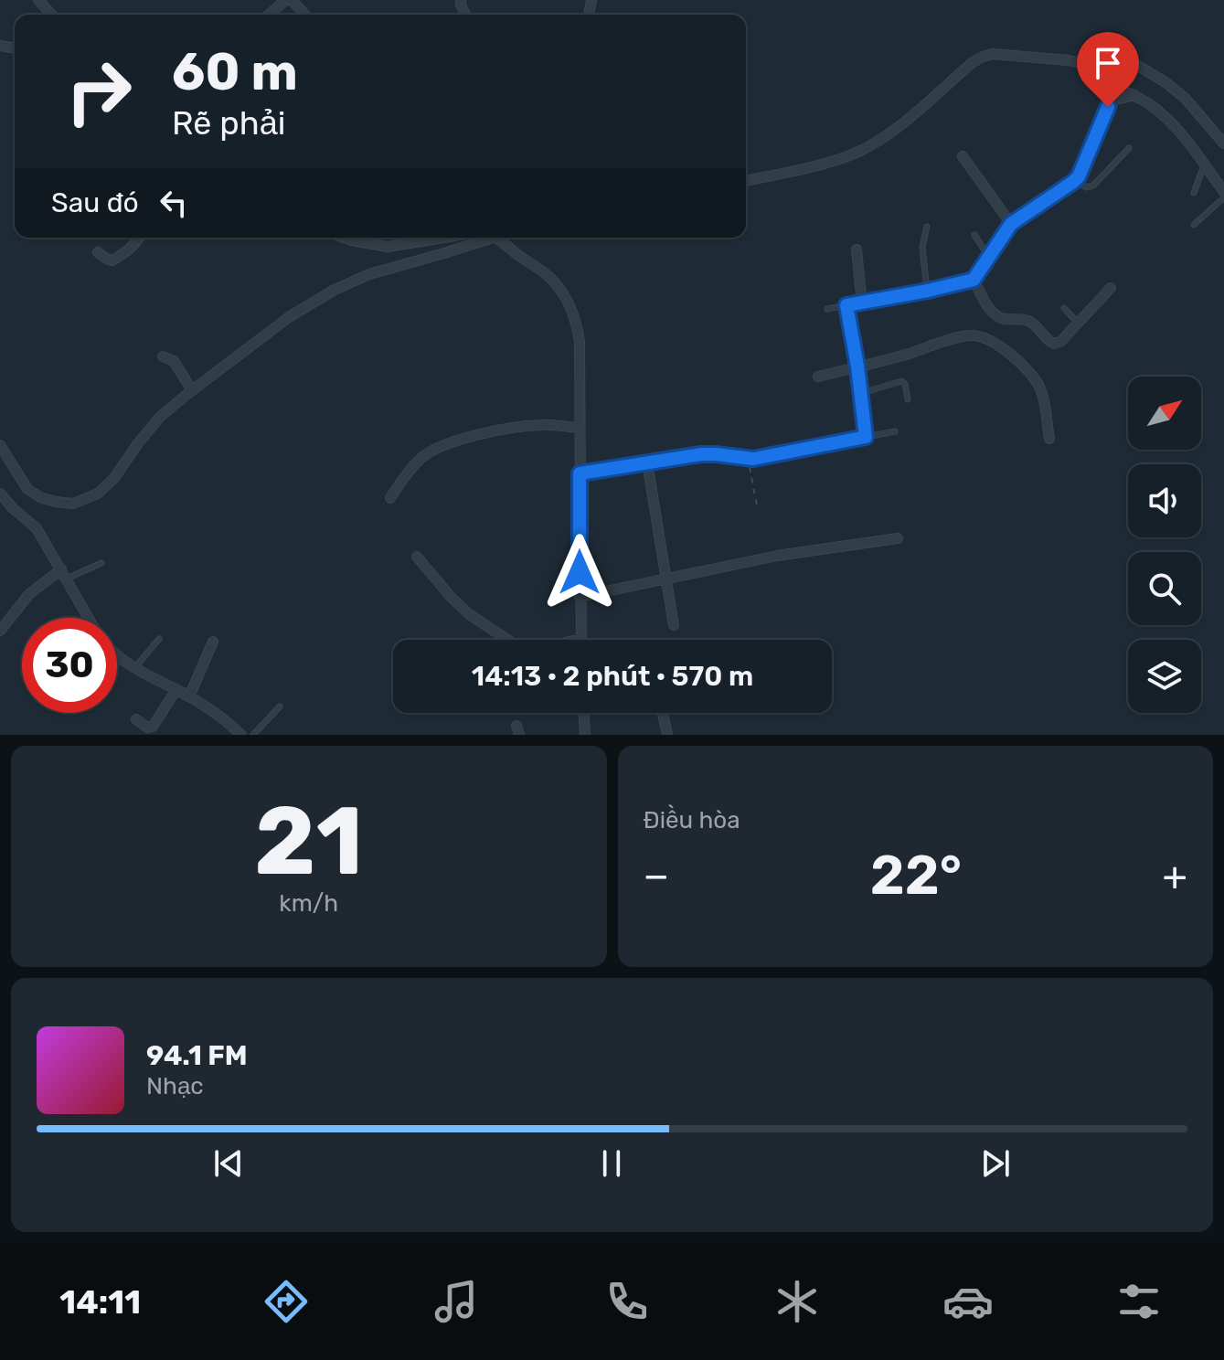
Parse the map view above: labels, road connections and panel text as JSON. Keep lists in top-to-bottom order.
{
  "north": "top right",
  "page": {
    "turn": ["60 m", "Rẽ phải"],
    "then": "Sau đó",
    "limit": "30",
    "trip": "14:13 · 2 phút · 570 m",
    "tile": [
      ["21", "km/h"],
      "Điều hòa"
    ],
    "heat": ["−", "22°", "+"],
    "song": ["94.1 FM", "Nhạc"],
    "tabs": "14:11"
  }
}
